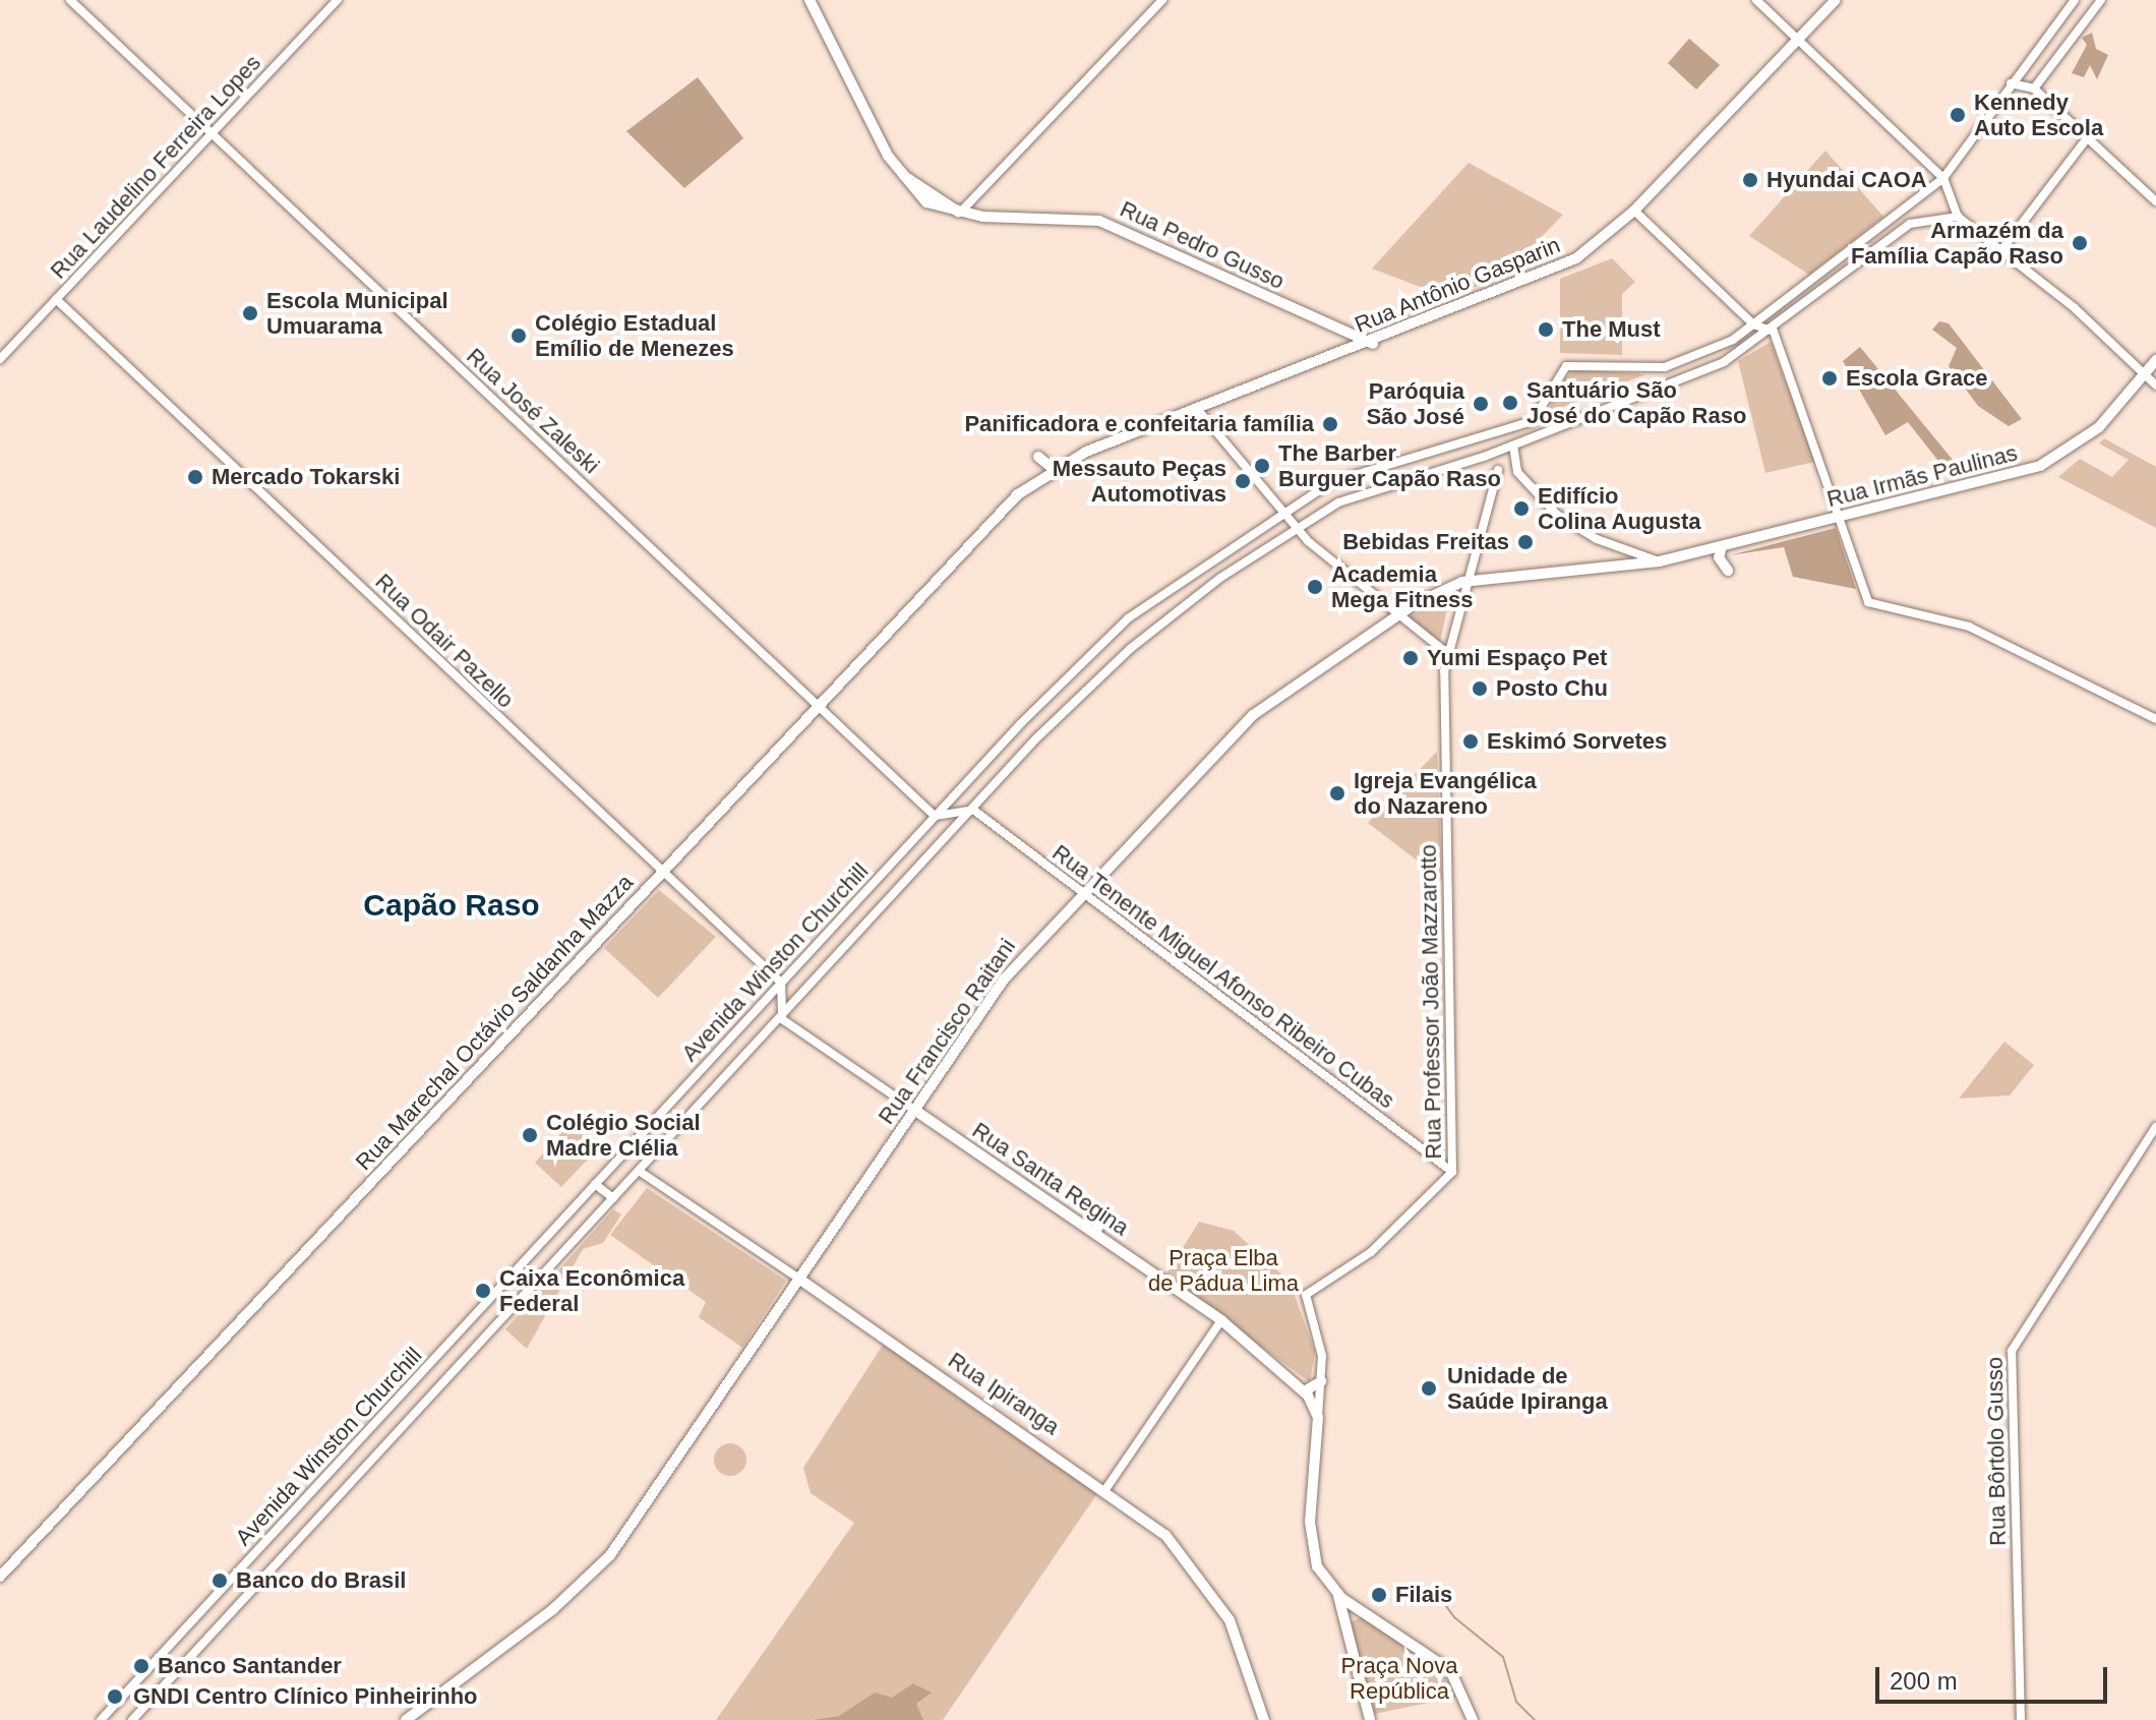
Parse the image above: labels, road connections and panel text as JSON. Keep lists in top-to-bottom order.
{
  "streets": {
    "main road": [
      "Rua Pedro Gusso",
      "Rua Antônio Gasparin",
      "Rua Irmãs Paulinas",
      "Rua Marechal Octávio Saldanha Mazza",
      "Rua Francisco Raitani",
      "Rua Santa Regina",
      "Rua Ipiranga"
    ],
    "street": [
      "Rua Laudelino Ferreira Lopes",
      "Rua José Zaleski",
      "Rua Odair Pazello",
      "Avenida Winston Churchill",
      "Rua Tenente Miguel Afonso Ribeiro Cubas",
      "Rua Professor João Mazzarotto",
      "Rua Bôrtolo Gusso"
    ]
  },
  "crossings": [
    ["Rua Laudelino Ferreira Lopes", "Rua José Zaleski"],
    ["Rua Laudelino Ferreira Lopes", "Rua Odair Pazello"],
    ["Rua Pedro Gusso", "Rua Antônio Gasparin"],
    ["Rua Antônio Gasparin", "Rua Marechal Octávio Saldanha Mazza"],
    ["Rua José Zaleski", "Avenida Winston Churchill"],
    ["Rua José Zaleski", "Rua Marechal Octávio Saldanha Mazza"],
    ["Rua Irmãs Paulinas", "Rua Francisco Raitani"],
    ["Rua Odair Pazello", "Avenida Winston Churchill"],
    ["Rua Odair Pazello", "Rua Marechal Octávio Saldanha Mazza"],
    ["Avenida Winston Churchill", "Rua Tenente Miguel Afonso Ribeiro Cubas"],
    ["Avenida Winston Churchill", "Rua Santa Regina"],
    ["Avenida Winston Churchill", "Rua Ipiranga"],
    ["Rua Tenente Miguel Afonso Ribeiro Cubas", "Rua Professor João Mazzarotto"],
    ["Rua Tenente Miguel Afonso Ribeiro Cubas", "Rua Francisco Raitani"],
    ["Rua Professor João Mazzarotto", "Rua Francisco Raitani"],
    ["Rua Francisco Raitani", "Rua Santa Regina"],
    ["Rua Francisco Raitani", "Rua Ipiranga"]
  ],
  "districts": ["Capão Raso"],
  "parks": ["Praça Elba de Pádua Lima", "Praça Nova República"],
  "places": [
    "Kennedy Auto Escola",
    "Hyundai CAOA",
    "Armazém da Família Capão Raso",
    "Escola Municipal Umuarama",
    "The Must",
    "Colégio Estadual Emílio de Menezes",
    "Escola Grace",
    "Santuário São José do Capão Raso",
    "Paróquia São José",
    "Panificadora e confeitaria família",
    "The Barber Burguer Capão Raso",
    "Mercado Tokarski",
    "Messauto Peças Automotivas",
    "Edifício Colina Augusta",
    "Bebidas Freitas",
    "Academia Mega Fitness",
    "Yumi Espaço Pet",
    "Posto Chu",
    "Eskimó Sorvetes",
    "Igreja Evangélica do Nazareno",
    "Colégio Social Madre Clélia",
    "Caixa Econômica Federal",
    "Unidade de Saúde Ipiranga",
    "Banco do Brasil",
    "Filais",
    "Banco Santander",
    "GNDI Centro Clínico Pinheirinho"
  ],
  "scale_bar": "200 m"
}
